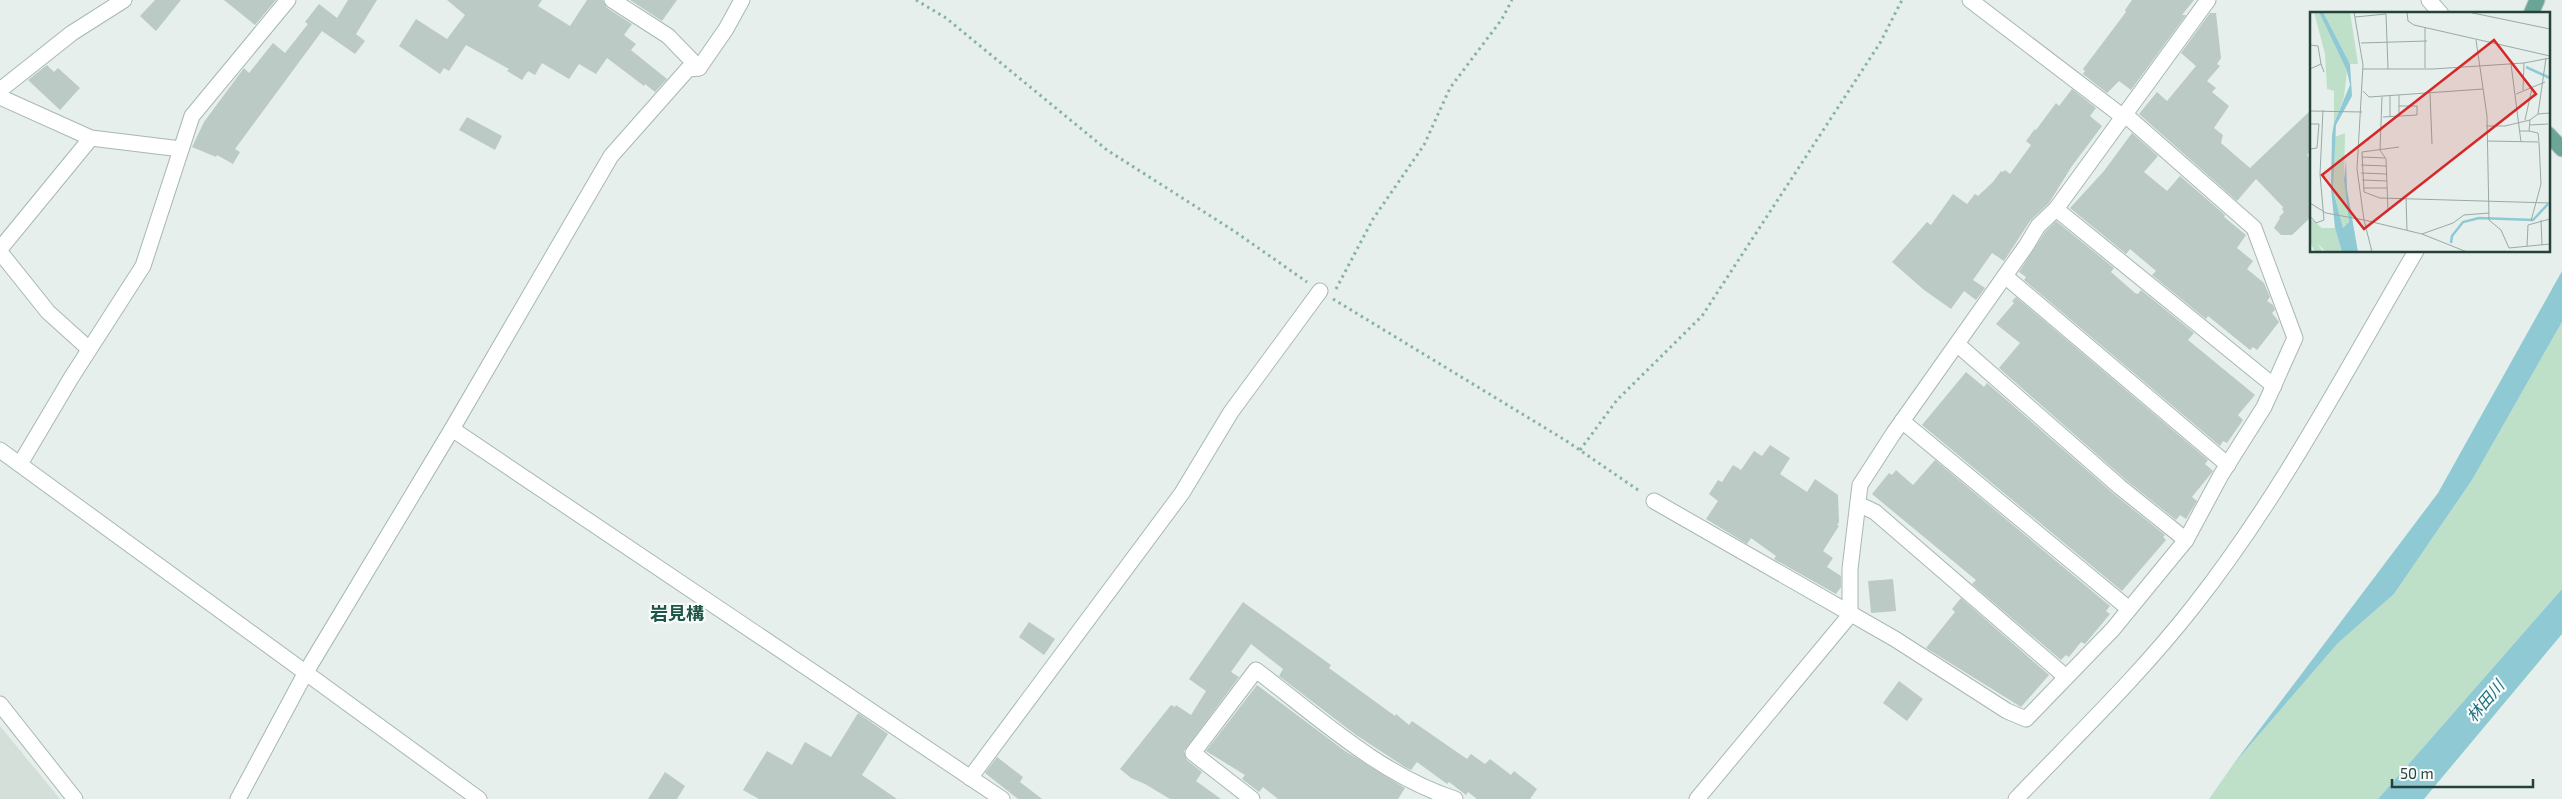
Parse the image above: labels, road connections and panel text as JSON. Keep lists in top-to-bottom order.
{
  "districts": ["岩見構"],
  "water": ["林田川"],
  "scale_bar": "50 m"
}
